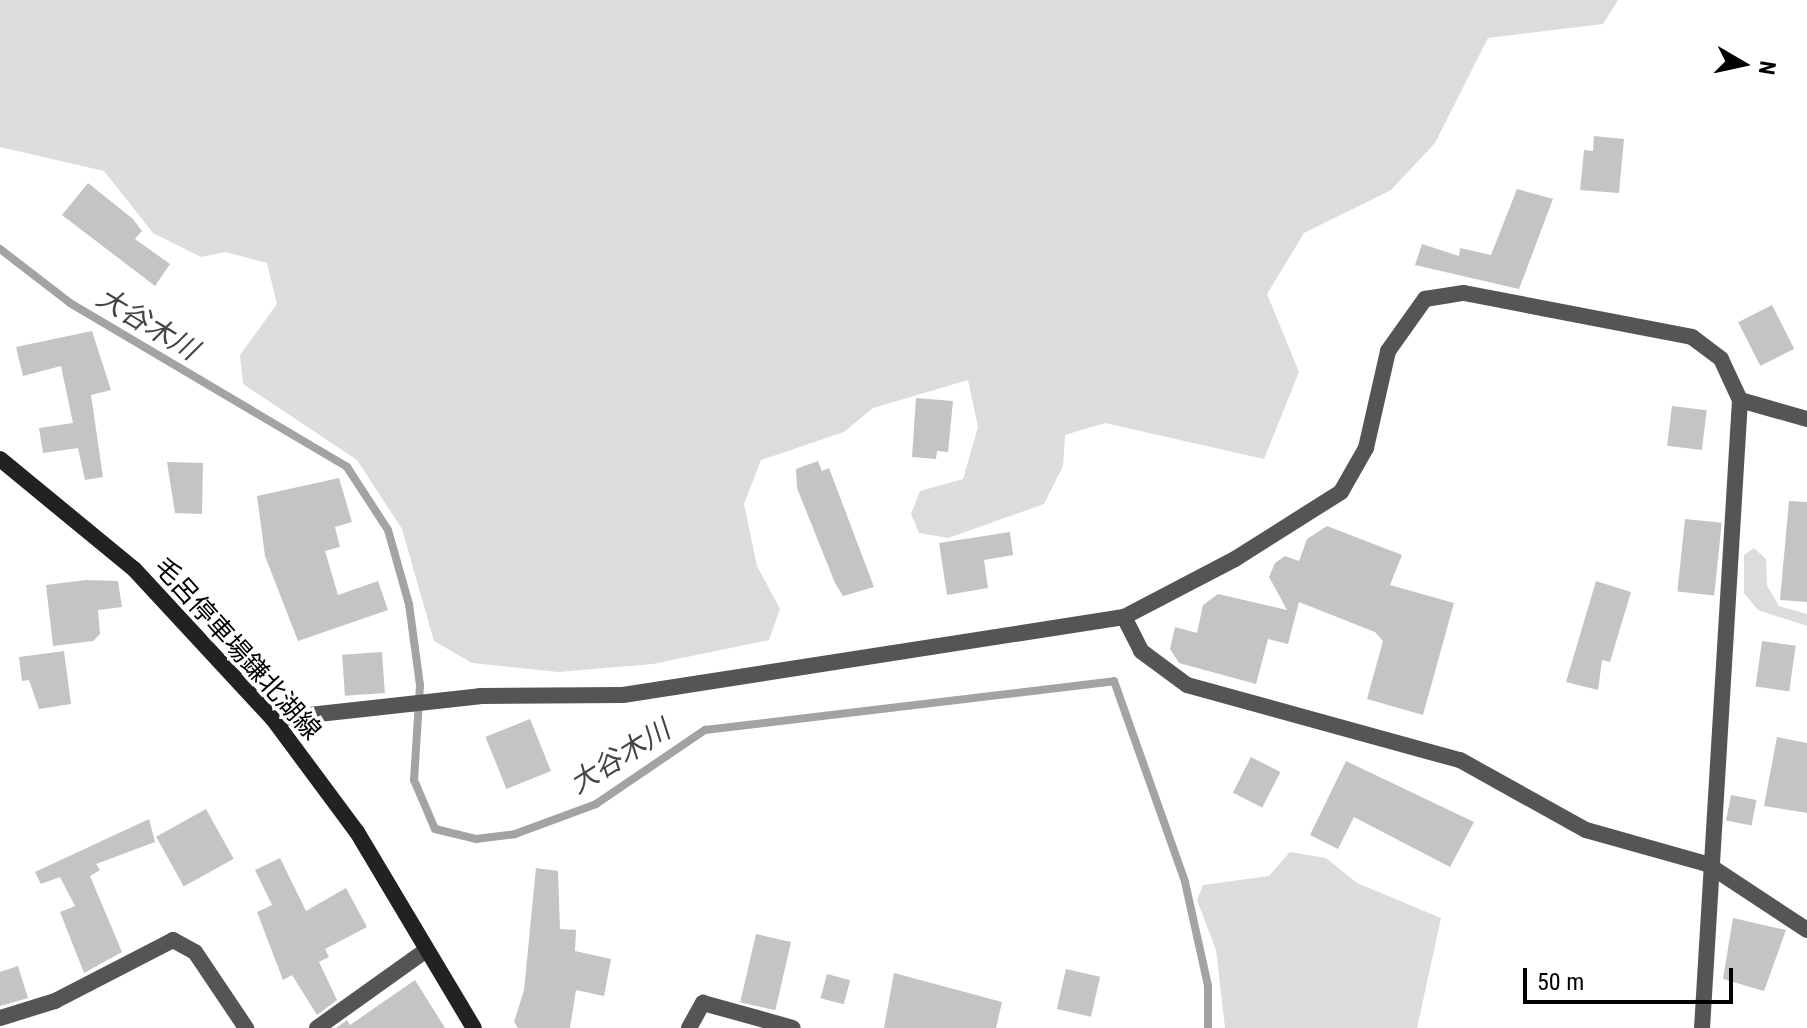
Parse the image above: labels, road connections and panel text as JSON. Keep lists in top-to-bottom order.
{
  "streets": {
    "main road": ["毛呂停車場鎌北湖線"]
  },
  "water": ["大谷木川"],
  "scale_bar": "50 m",
  "north": "right"
}
